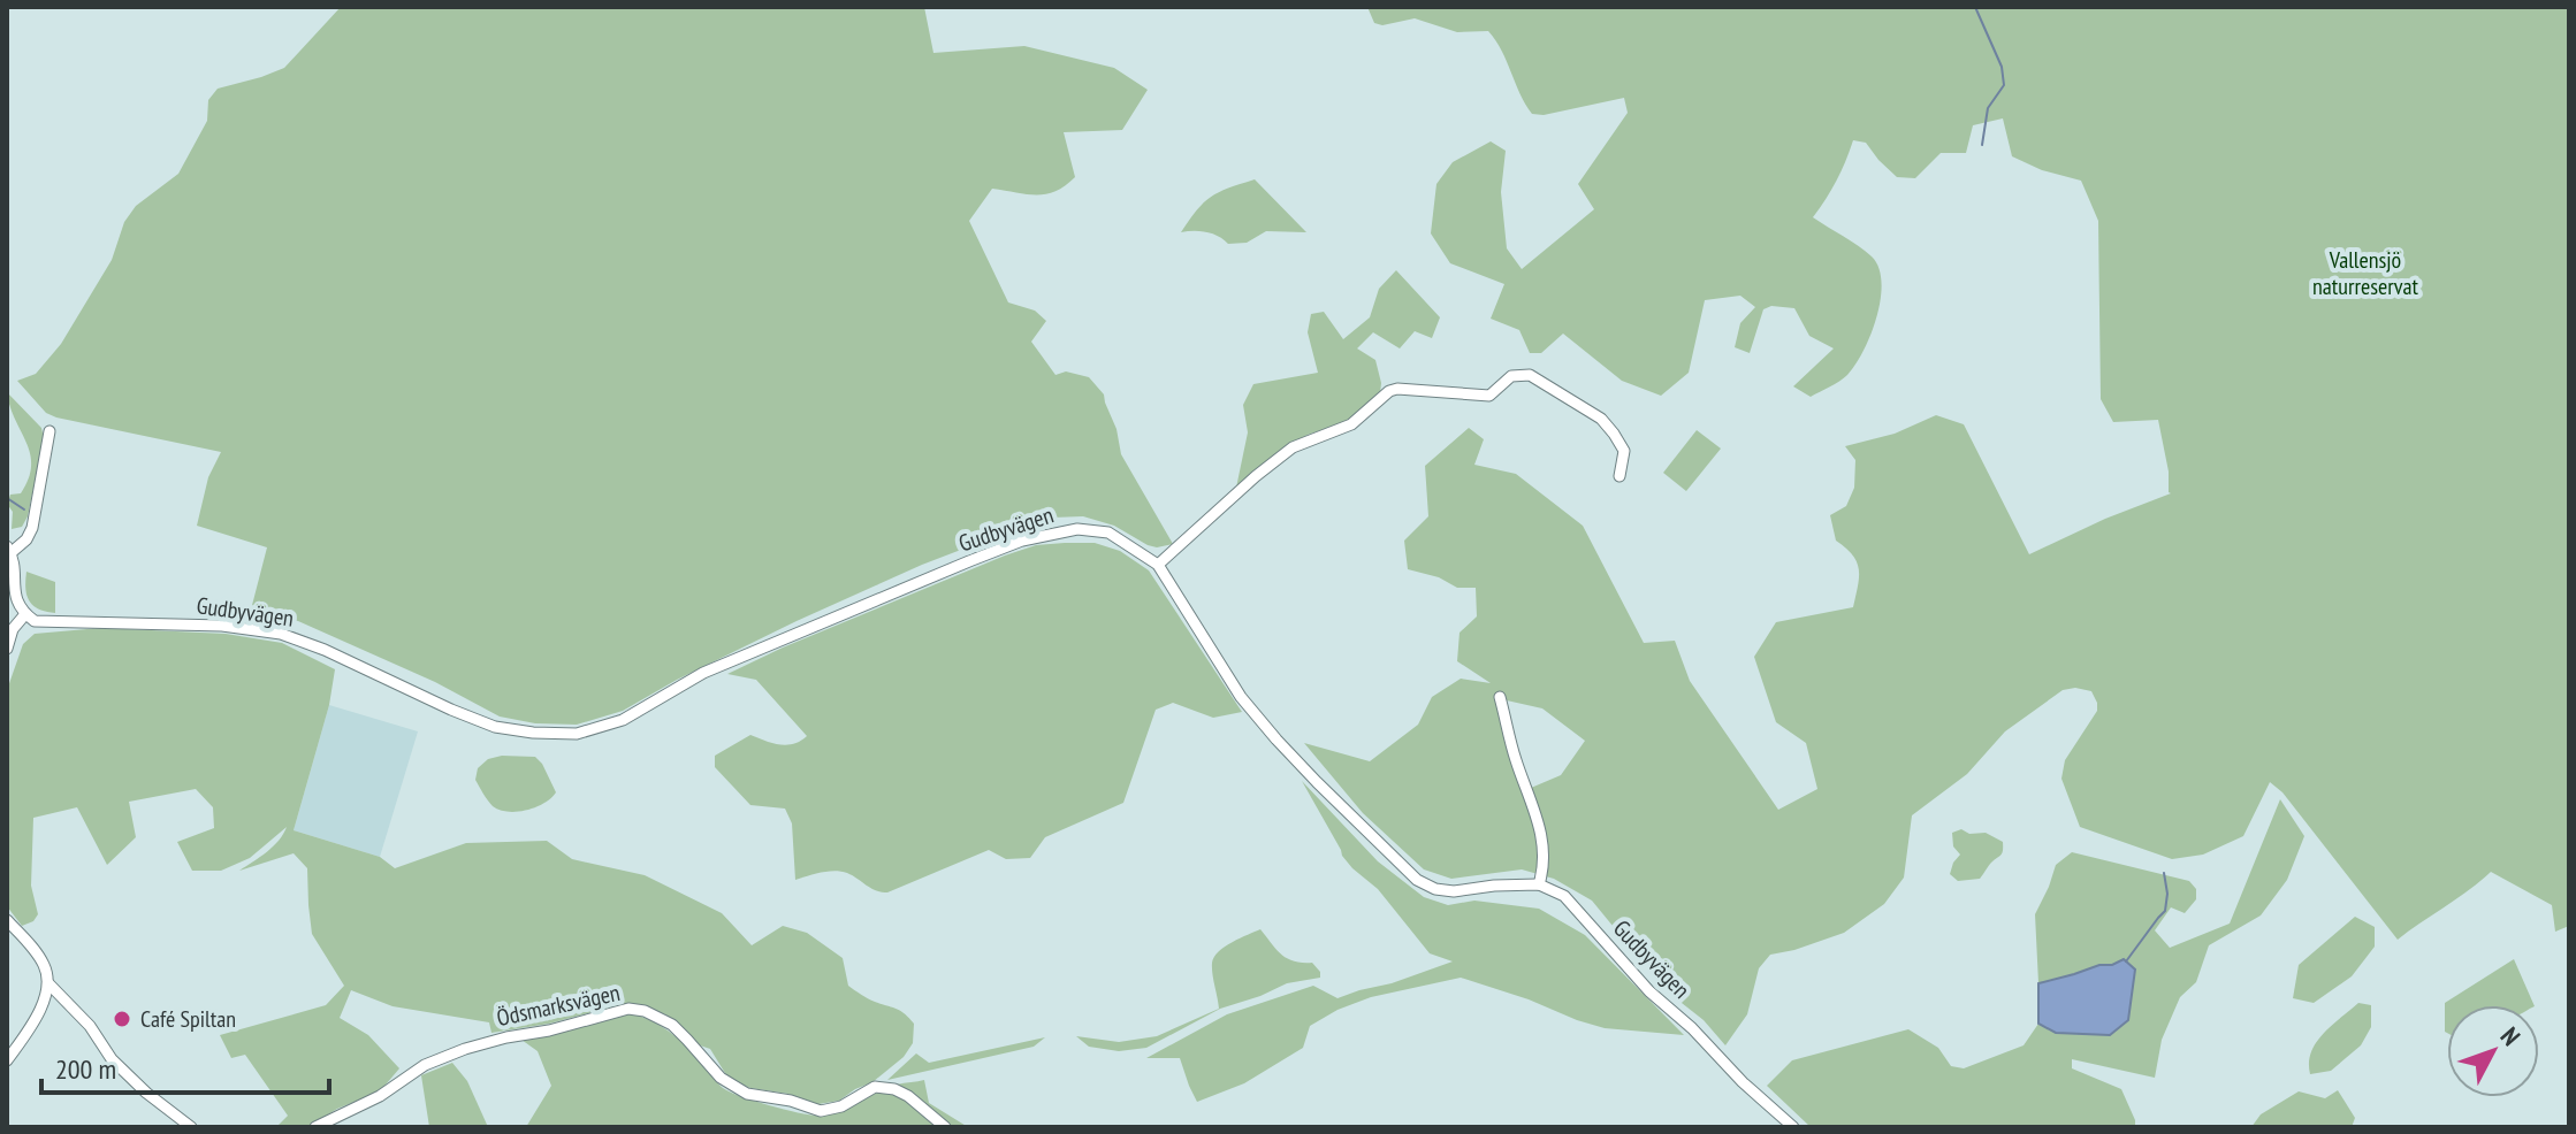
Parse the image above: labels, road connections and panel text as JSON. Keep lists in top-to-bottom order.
{
  "streets": {
    "street": ["Gudbyvägen", "Ödsmarksvägen"]
  },
  "parks": ["Vallensjö naturreservat"],
  "places": ["Café Spiltan"],
  "scale_bar": "200 m",
  "north": "top right"
}
